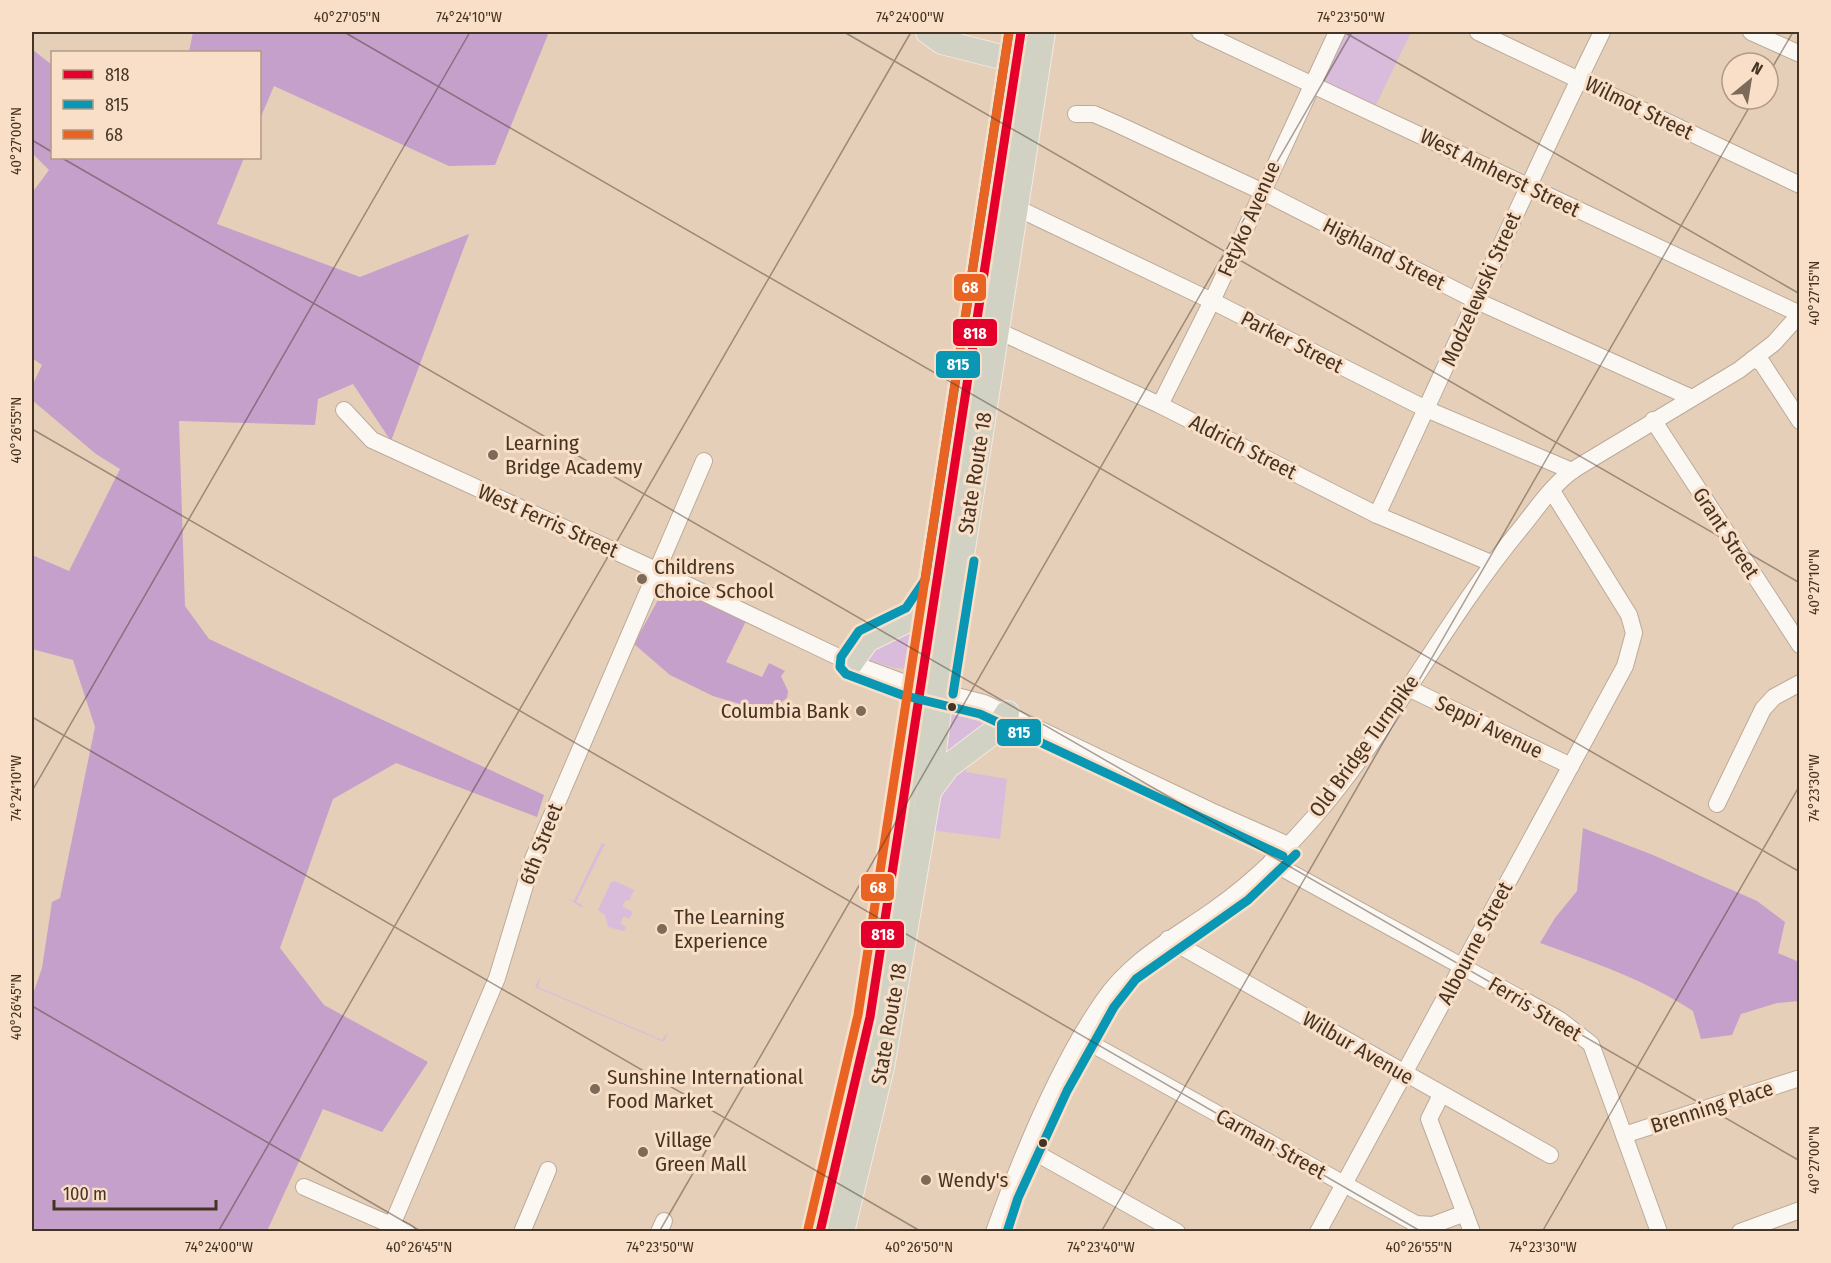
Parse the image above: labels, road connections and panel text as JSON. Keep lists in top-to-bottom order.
{
  "streets": {
    "highway": ["State Route 18"],
    "street": [
      "Wilmot Street",
      "West Amherst Street",
      "Fetyko Avenue",
      "Highland Street",
      "Modzelewski Street",
      "Parker Street",
      "Aldrich Street",
      "West Ferris Street",
      "Grant Street",
      "Seppi Avenue",
      "Old Bridge Turnpike",
      "6th Street",
      "Albourne Street",
      "Ferris Street",
      "Wilbur Avenue",
      "Brenning Place",
      "Carman Street"
    ]
  },
  "crossings": [
    ["Wilmot Street", "Modzelewski Street"],
    ["West Amherst Street", "Fetyko Avenue"],
    ["West Amherst Street", "Modzelewski Street"],
    ["West Amherst Street", "Old Bridge Turnpike"],
    ["Fetyko Avenue", "Highland Street"],
    ["Fetyko Avenue", "Parker Street"],
    ["Fetyko Avenue", "Aldrich Street"],
    ["Highland Street", "Modzelewski Street"],
    ["Highland Street", "Old Bridge Turnpike"],
    ["Modzelewski Street", "Parker Street"],
    ["Modzelewski Street", "Aldrich Street"],
    ["Parker Street", "State Route 18"],
    ["Parker Street", "Old Bridge Turnpike"],
    ["Aldrich Street", "State Route 18"],
    ["Aldrich Street", "Old Bridge Turnpike"],
    ["State Route 18", "West Ferris Street"],
    ["West Ferris Street", "Old Bridge Turnpike"],
    ["West Ferris Street", "6th Street"],
    ["Grant Street", "Old Bridge Turnpike"],
    ["Seppi Avenue", "Old Bridge Turnpike"],
    ["Seppi Avenue", "Albourne Street"],
    ["Old Bridge Turnpike", "Albourne Street"],
    ["Old Bridge Turnpike", "Ferris Street"],
    ["Old Bridge Turnpike", "Wilbur Avenue"],
    ["Old Bridge Turnpike", "Carman Street"],
    ["Albourne Street", "Ferris Street"],
    ["Albourne Street", "Wilbur Avenue"],
    ["Albourne Street", "Carman Street"],
    ["Ferris Street", "Brenning Place"]
  ],
  "places": [
    "Learning Bridge Academy",
    "Childrens Choice School",
    "Columbia Bank",
    "The Learning Experience",
    "Sunshine International Food Market",
    "Village Green Mall",
    "Wendy's"
  ],
  "lines": ["transit line 818", "transit line 815", "transit line 68"],
  "legend": ["818", "815", "68"],
  "scale_bar": "100 m",
  "north": "top right",
  "coordinates": [
    "40°27'05\"N",
    "74°24'10\"W",
    "74°24'00\"W",
    "74°23'50\"W",
    "40°27'00\"N",
    "40°27'15\"N",
    "40°26'55\"N",
    "40°27'10\"N",
    "74°23'30\"W",
    "40°26'45\"N",
    "40°26'50\"N",
    "74°23'40\"W"
  ]
}
